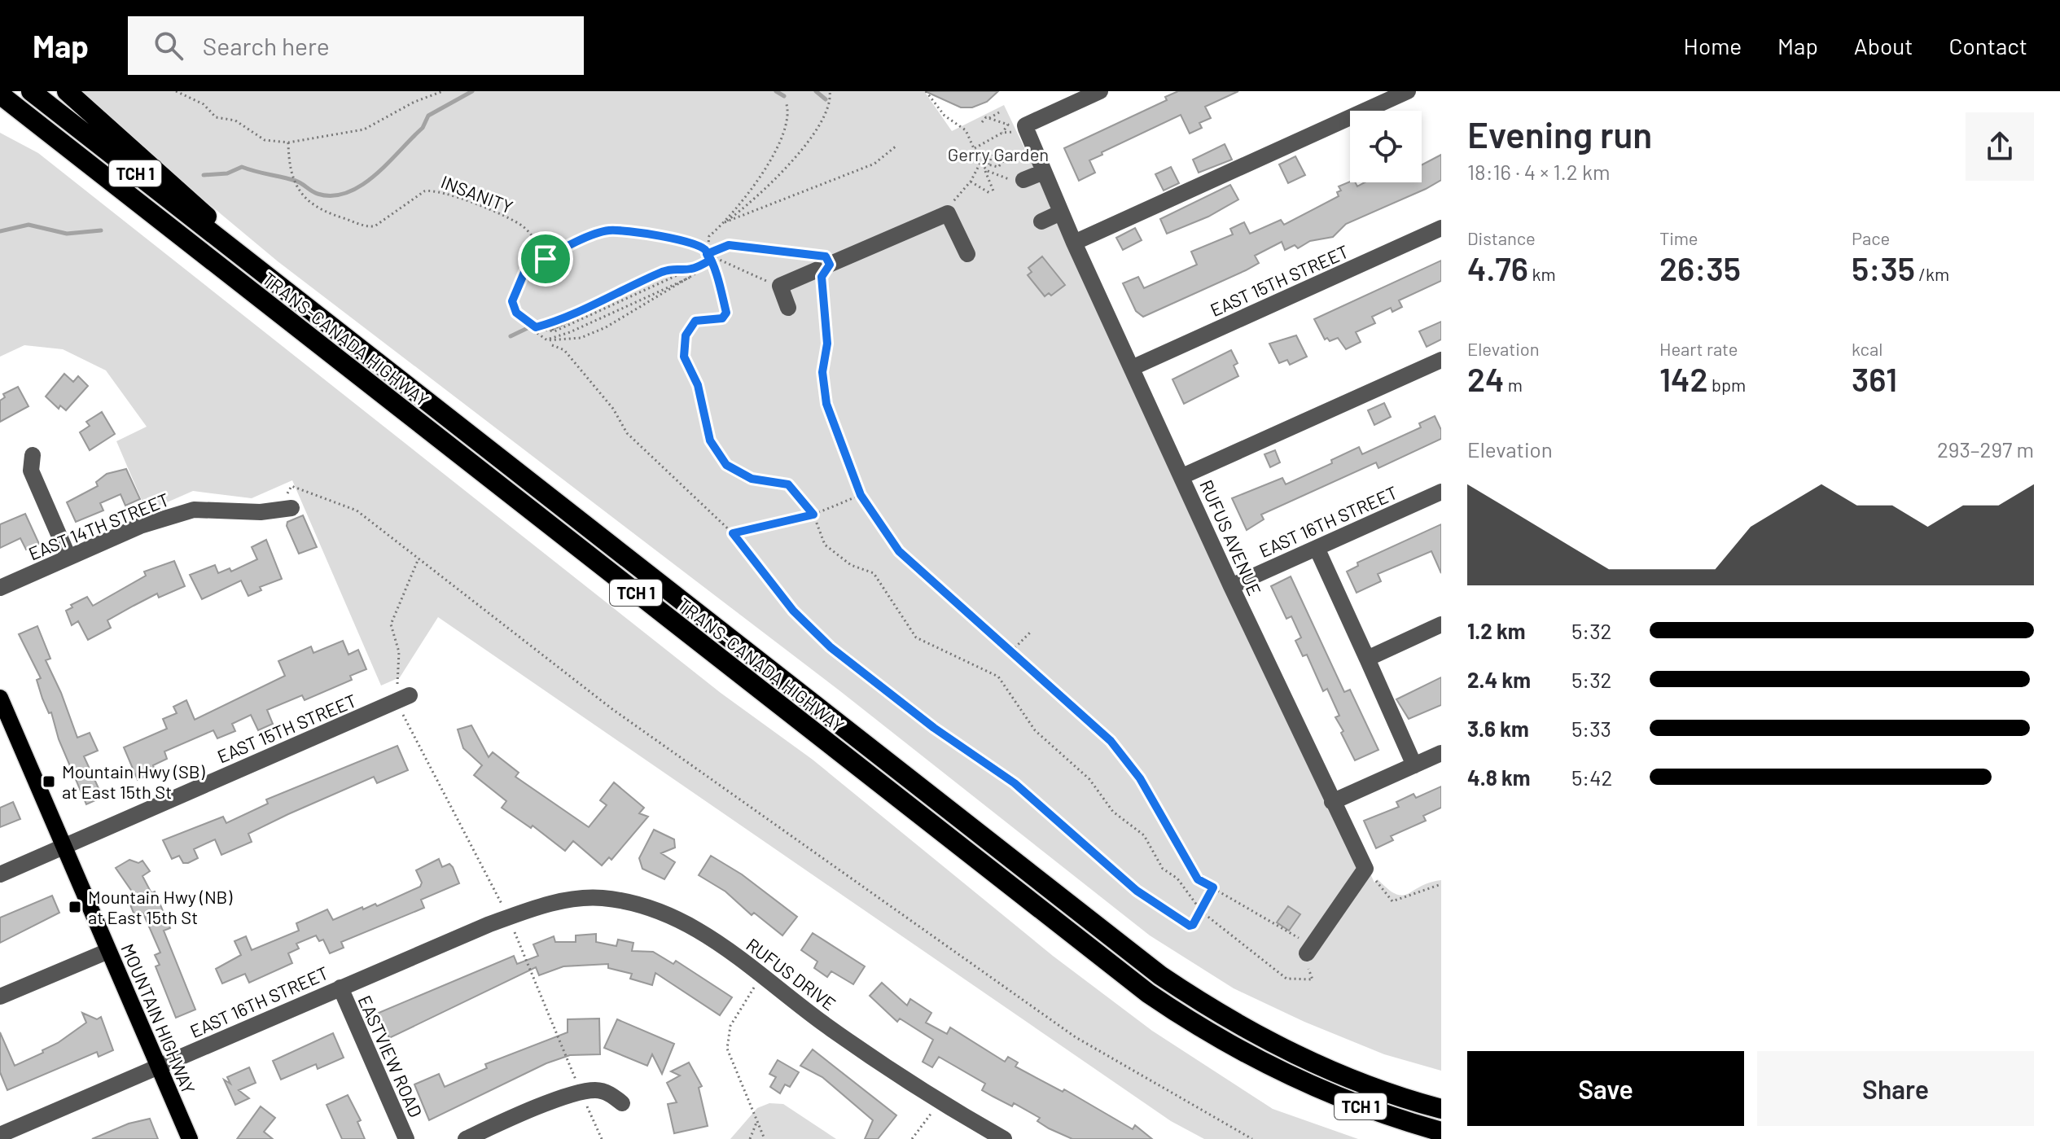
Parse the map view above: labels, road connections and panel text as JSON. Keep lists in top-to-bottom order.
{
  "streets": {
    "highway": ["TCH 1", "TRANS-CANADA HIGHWAY"],
    "main road": ["MOUNTAIN HIGHWAY"],
    "street": [
      "EAST 15TH STREET",
      "EAST 16TH STREET",
      "EAST 14TH STREET",
      "RUFUS AVENUE",
      "RUFUS DRIVE",
      "EASTVIEW ROAD"
    ],
    "path": ["INSANITY"]
  },
  "crossings": [
    ["EAST 15TH STREET", "RUFUS AVENUE"],
    ["EAST 15TH STREET", "MOUNTAIN HIGHWAY"],
    ["EAST 16TH STREET", "RUFUS AVENUE"],
    ["EAST 16TH STREET", "RUFUS DRIVE"],
    ["EAST 16TH STREET", "MOUNTAIN HIGHWAY"],
    ["EAST 16TH STREET", "EASTVIEW ROAD"]
  ],
  "parks": ["Gerry Garden"],
  "places": {
    "transit": ["Mountain Hwy (SB) at East 15th St", "Mountain Hwy (NB) at East 15th St"]
  },
  "page": {
    "header": "Map",
    "search": "Search here",
    "nav": [
      "Home",
      "Map",
      "About",
      "Contact"
    ],
    "heading": ["Evening run", "18:16 · 4 × 1.2 km"],
    "stats": [
      ["Distance", "4.76 km"],
      ["Time", "26:35"],
      ["Pace", "5:35 /km"],
      ["Elevation", "24 m"],
      ["Heart rate", "142 bpm"],
      ["kcal", "361"]
    ],
    "chart": ["Elevation", "293–297 m"],
    "list": [
      {
        "name": "1.2 km",
        "note": "5:32"
      },
      {
        "name": "2.4 km",
        "note": "5:32"
      },
      {
        "name": "3.6 km",
        "note": "5:33"
      },
      {
        "name": "4.8 km",
        "note": "5:42"
      }
    ],
    "buttons": ["Save", "Share"]
  }
}
